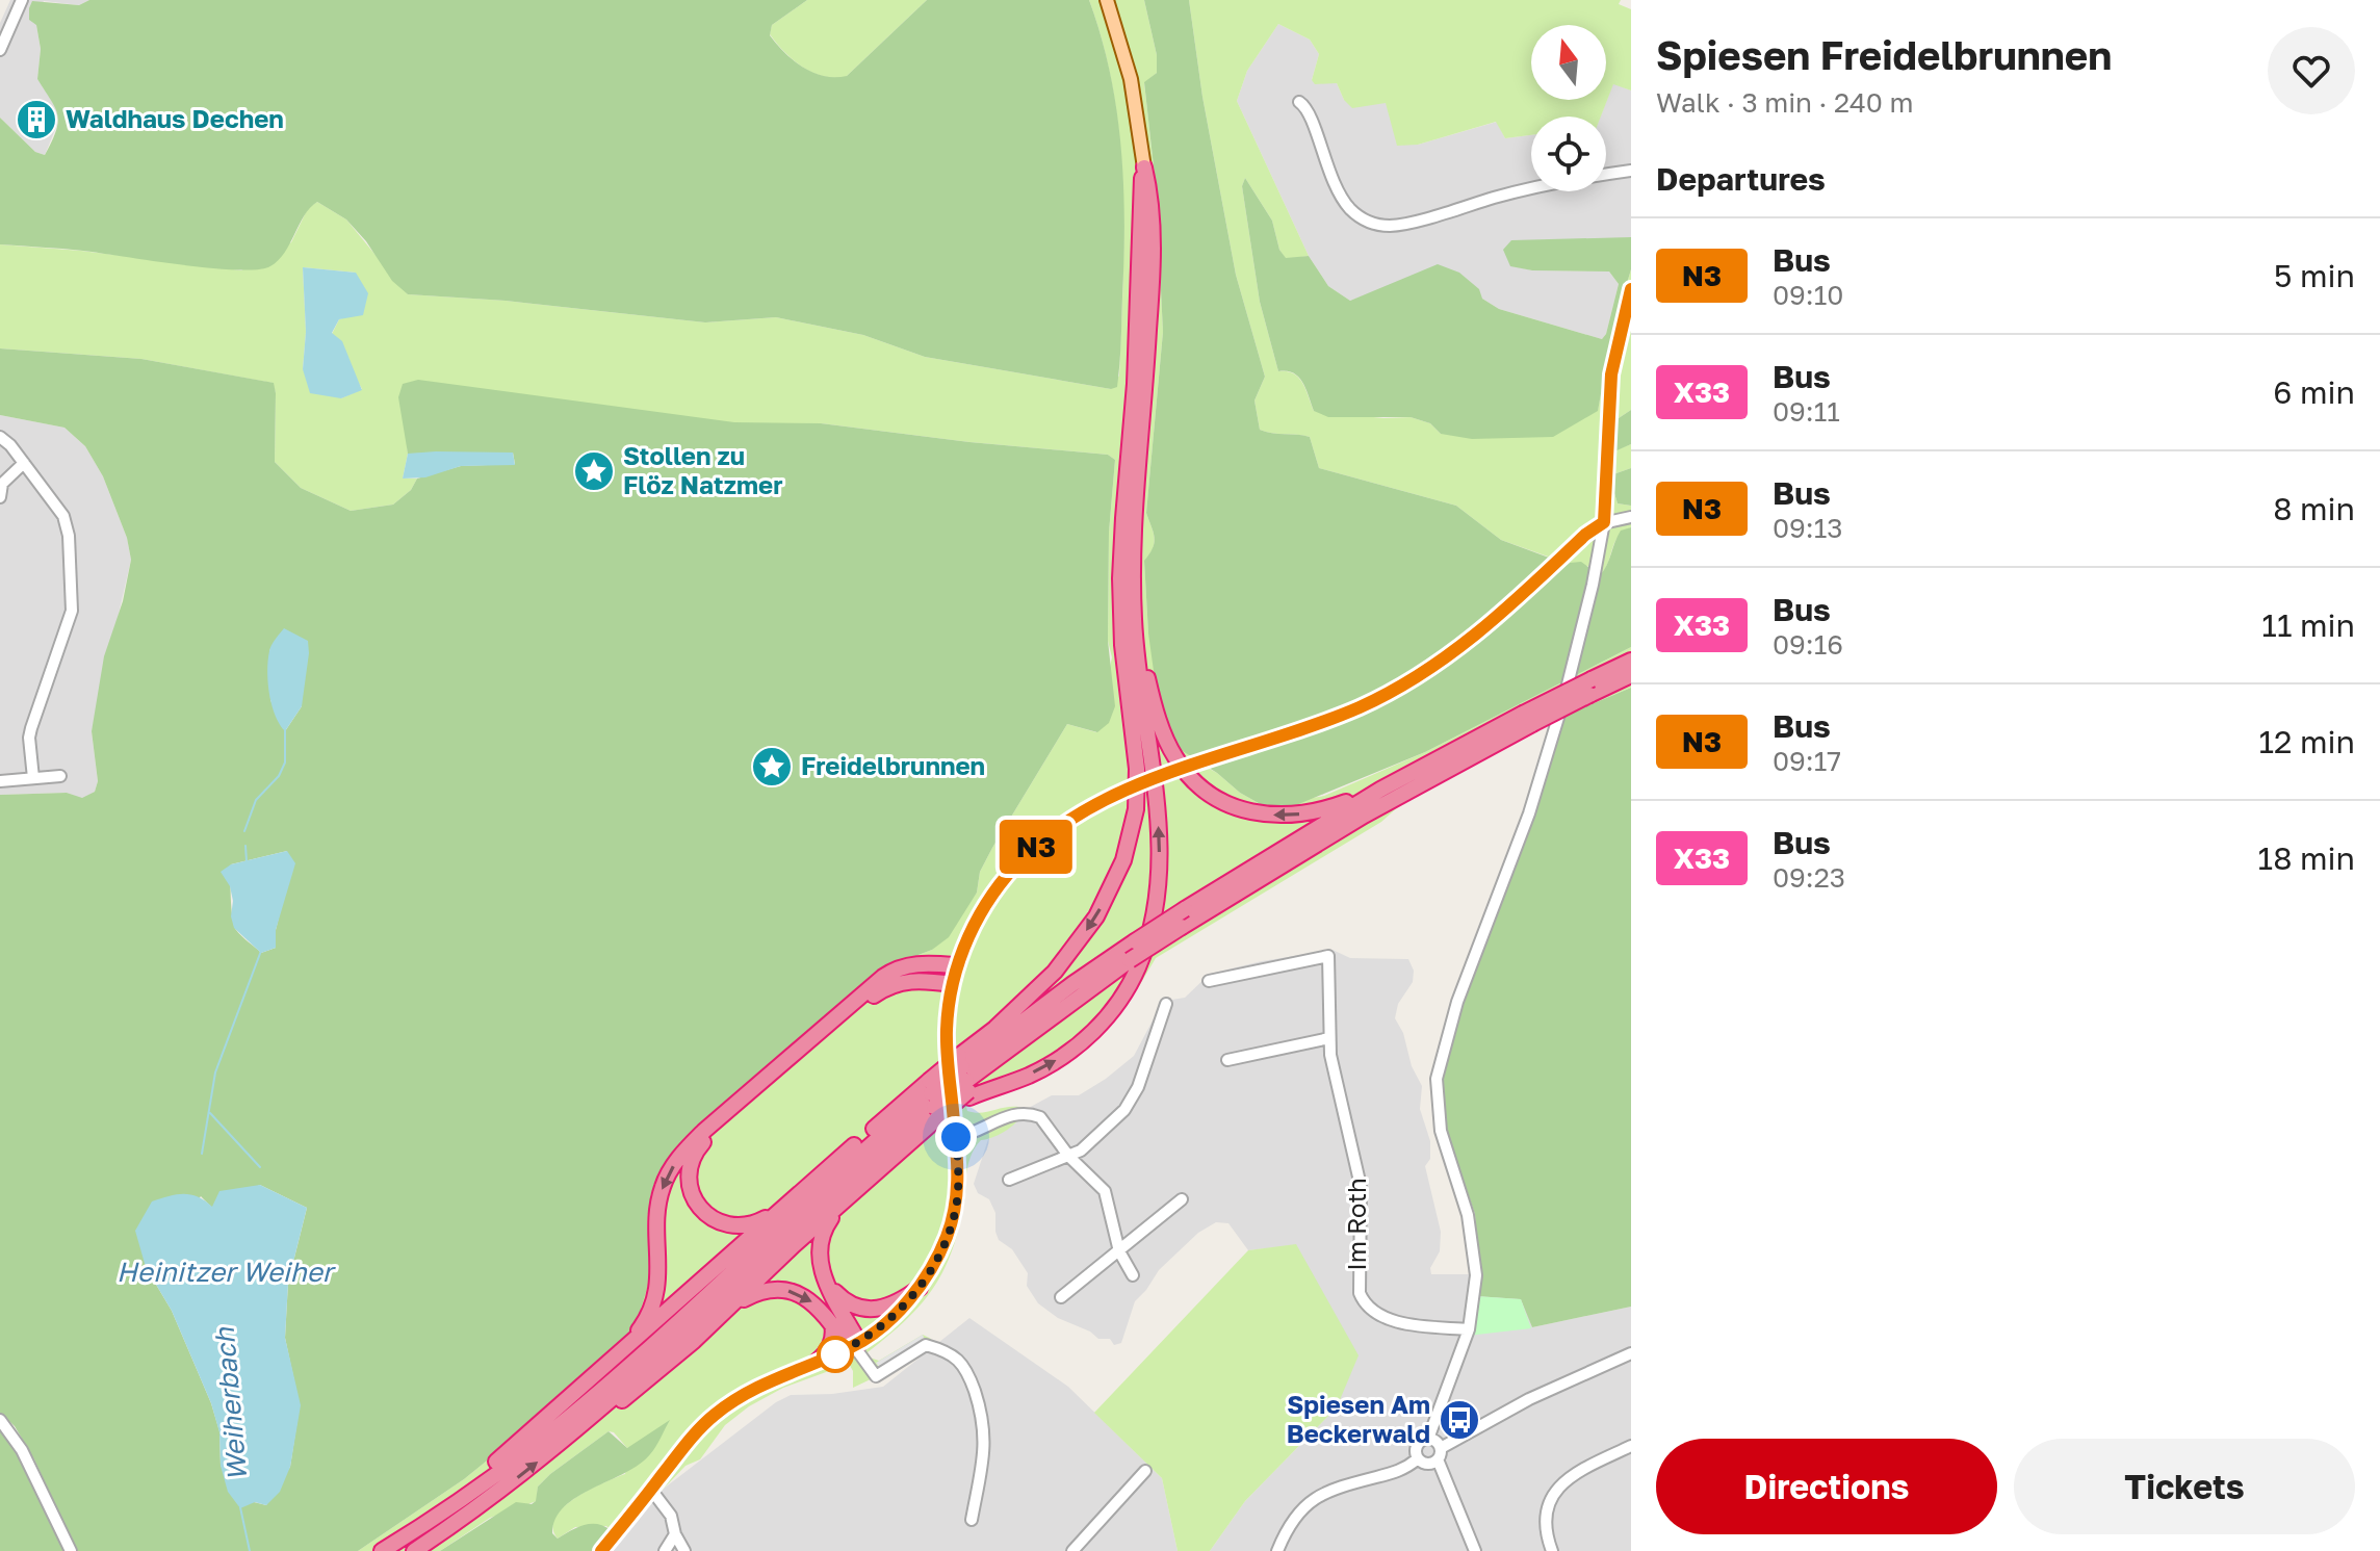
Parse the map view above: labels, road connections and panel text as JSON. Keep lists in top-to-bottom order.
{
  "streets": {
    "street": ["Im Roth"]
  },
  "water": ["Heinitzer Weiher", "Weiherbach"],
  "places": {
    "building": ["Waldhaus Dechen"],
    "place": ["Stollen zu Flöz Natzmer", "Freidelbrunnen"],
    "bus stop": ["Spiesen Am Beckerwald"]
  },
  "lines": ["bus line N3"],
  "north": "top",
  "page": {
    "on_map": "N3",
    "heading": [
      ["Spiesen Freidelbrunnen", "Walk · 3 min · 240 m"],
      "Departures"
    ],
    "list": [
      {
        "mark": "N3",
        "name": "Bus",
        "note": "09:10",
        "value": "5 min"
      },
      {
        "mark": "X33",
        "name": "Bus",
        "note": "09:11",
        "value": "6 min"
      },
      {
        "mark": "N3",
        "name": "Bus",
        "note": "09:13",
        "value": "8 min"
      },
      {
        "mark": "X33",
        "name": "Bus",
        "note": "09:16",
        "value": "11 min"
      },
      {
        "mark": "N3",
        "name": "Bus",
        "note": "09:17",
        "value": "12 min"
      },
      {
        "mark": "X33",
        "name": "Bus",
        "note": "09:23",
        "value": "18 min"
      }
    ],
    "buttons": ["Directions", "Tickets"]
  }
}
